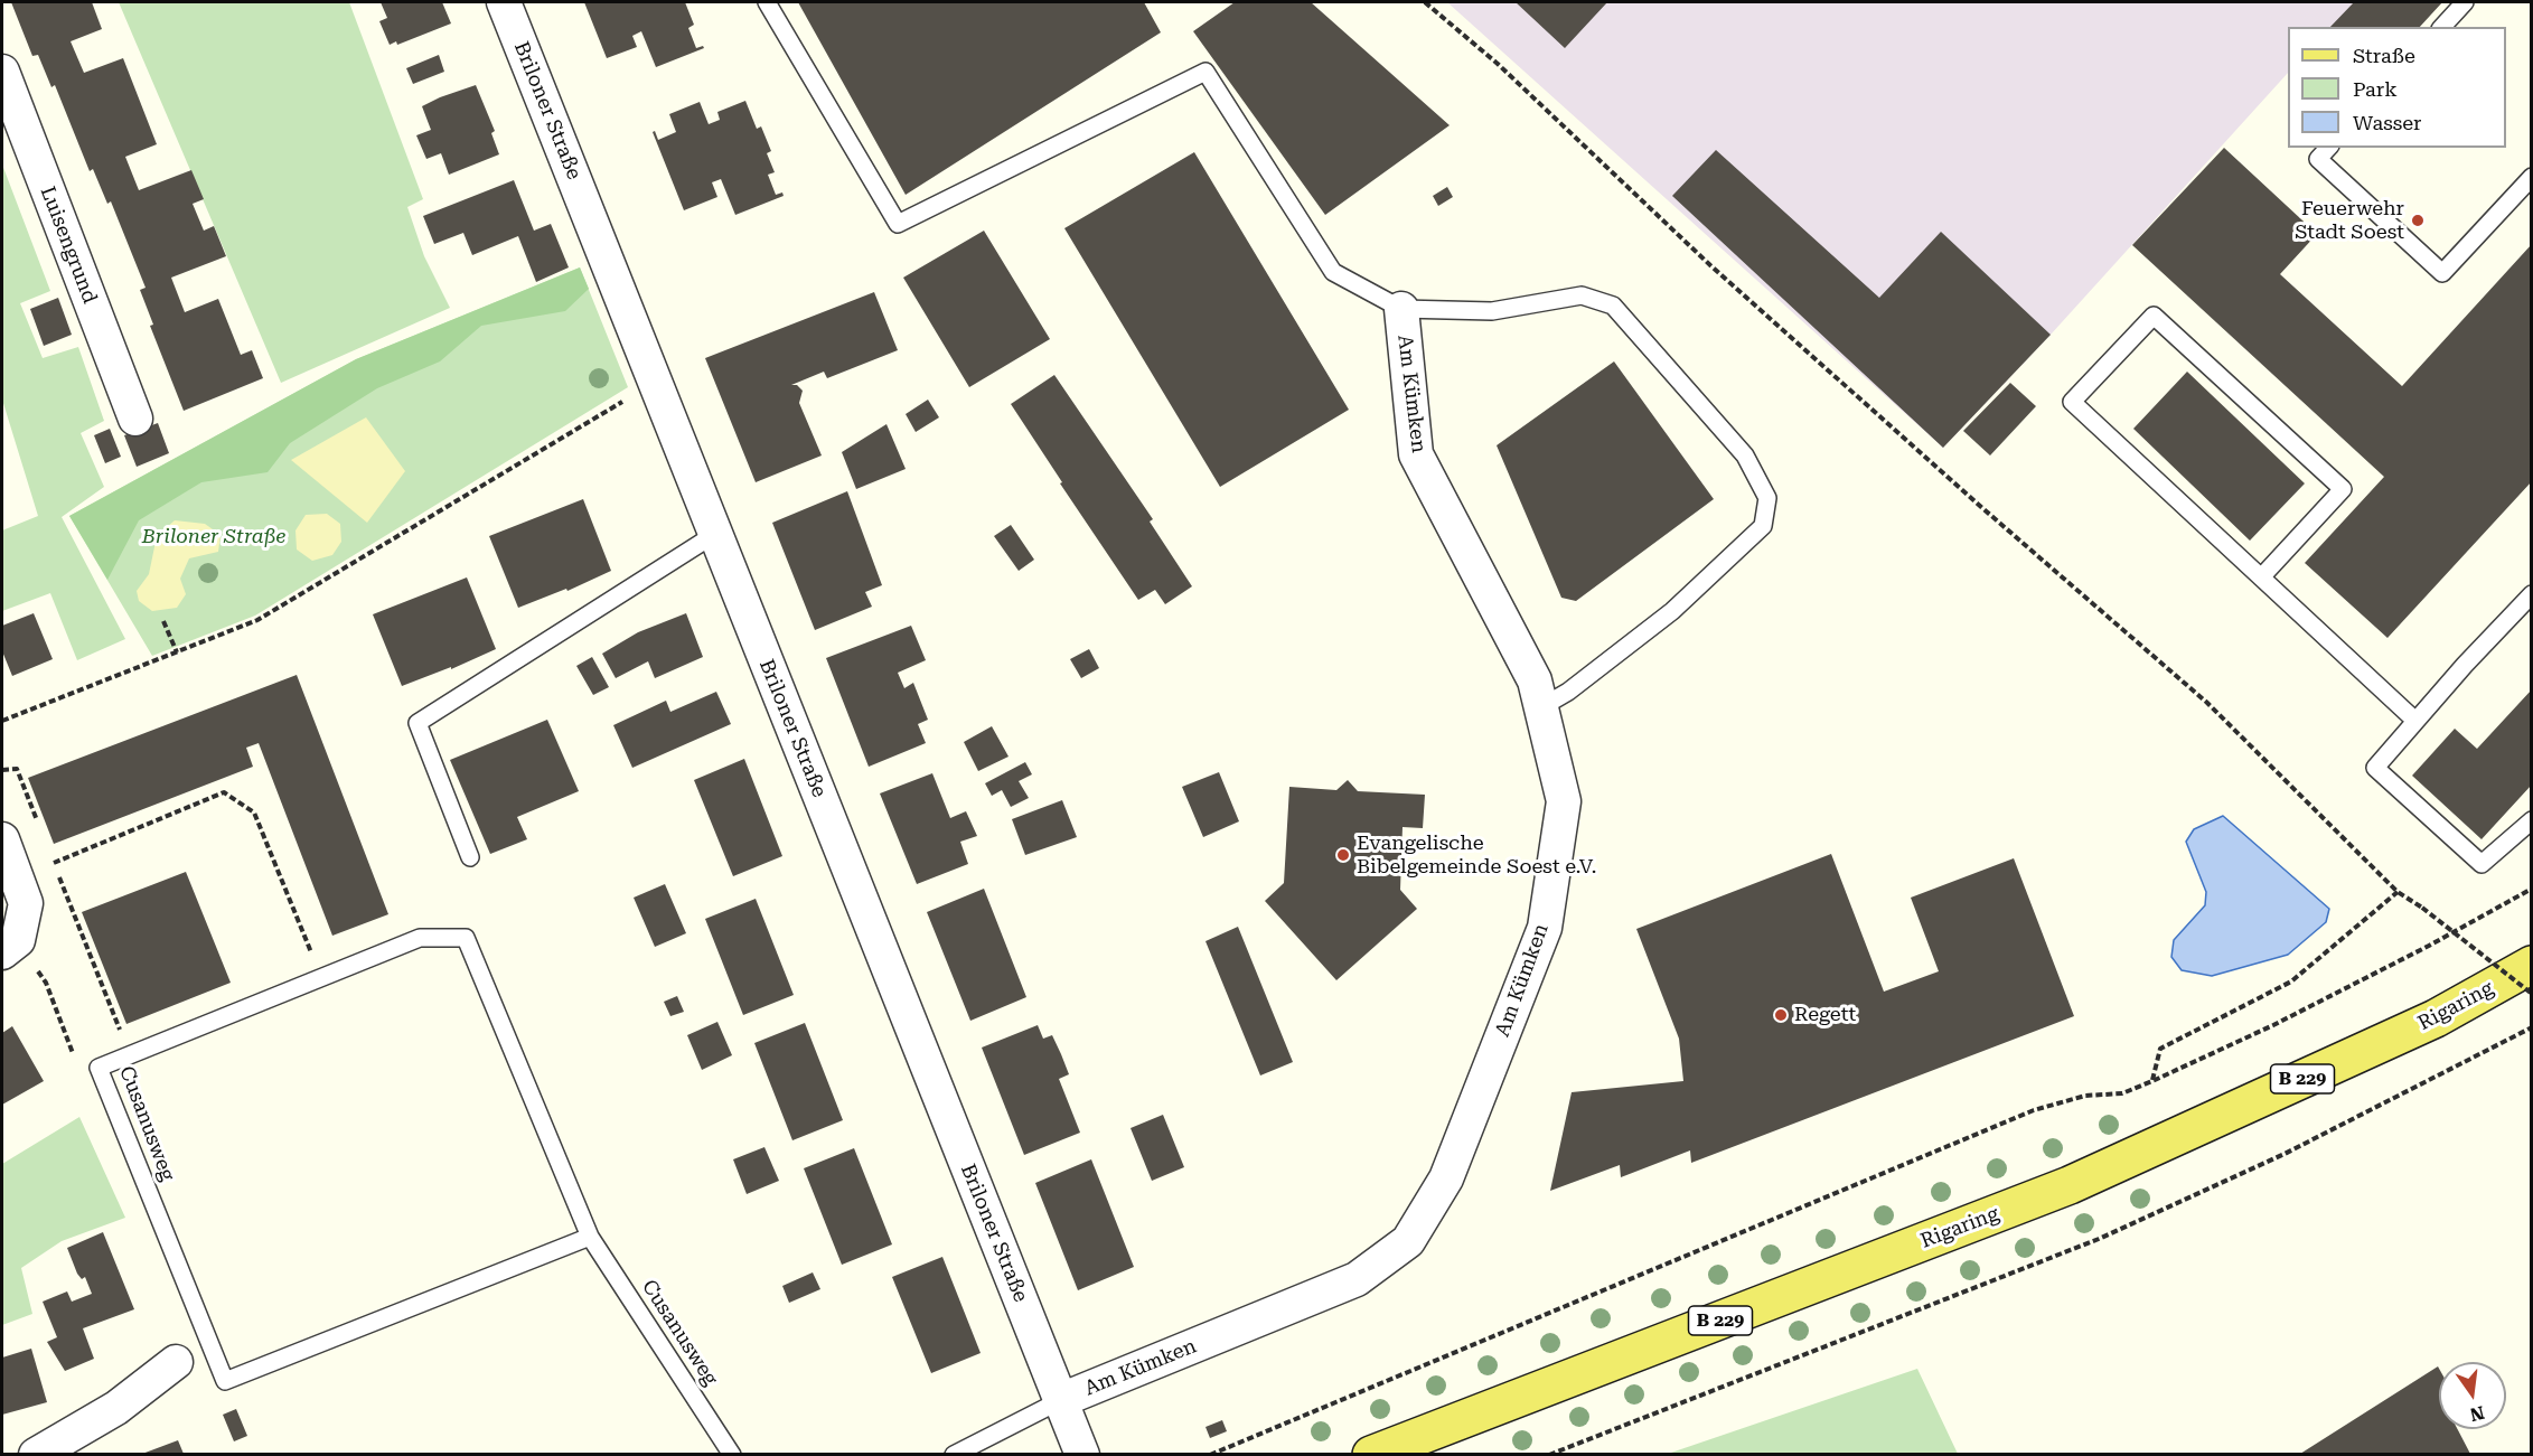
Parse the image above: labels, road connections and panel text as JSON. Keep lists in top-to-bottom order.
{
  "streets": {
    "main road": ["Rigaring", "B 229"],
    "street": ["Briloner Straße", "Luisengrund", "Am Kümken"],
    "lane": ["Cusanusweg"]
  },
  "crossings": [
    ["Briloner Straße", "Am Kümken"]
  ],
  "parks": ["Briloner Straße"],
  "places": ["Feuerwehr Stadt Soest", "Evangelische Bibelgemeinde Soest e.V.", "Regett"],
  "legend": ["Straße", "Park", "Wasser"],
  "north": "bottom"
}
